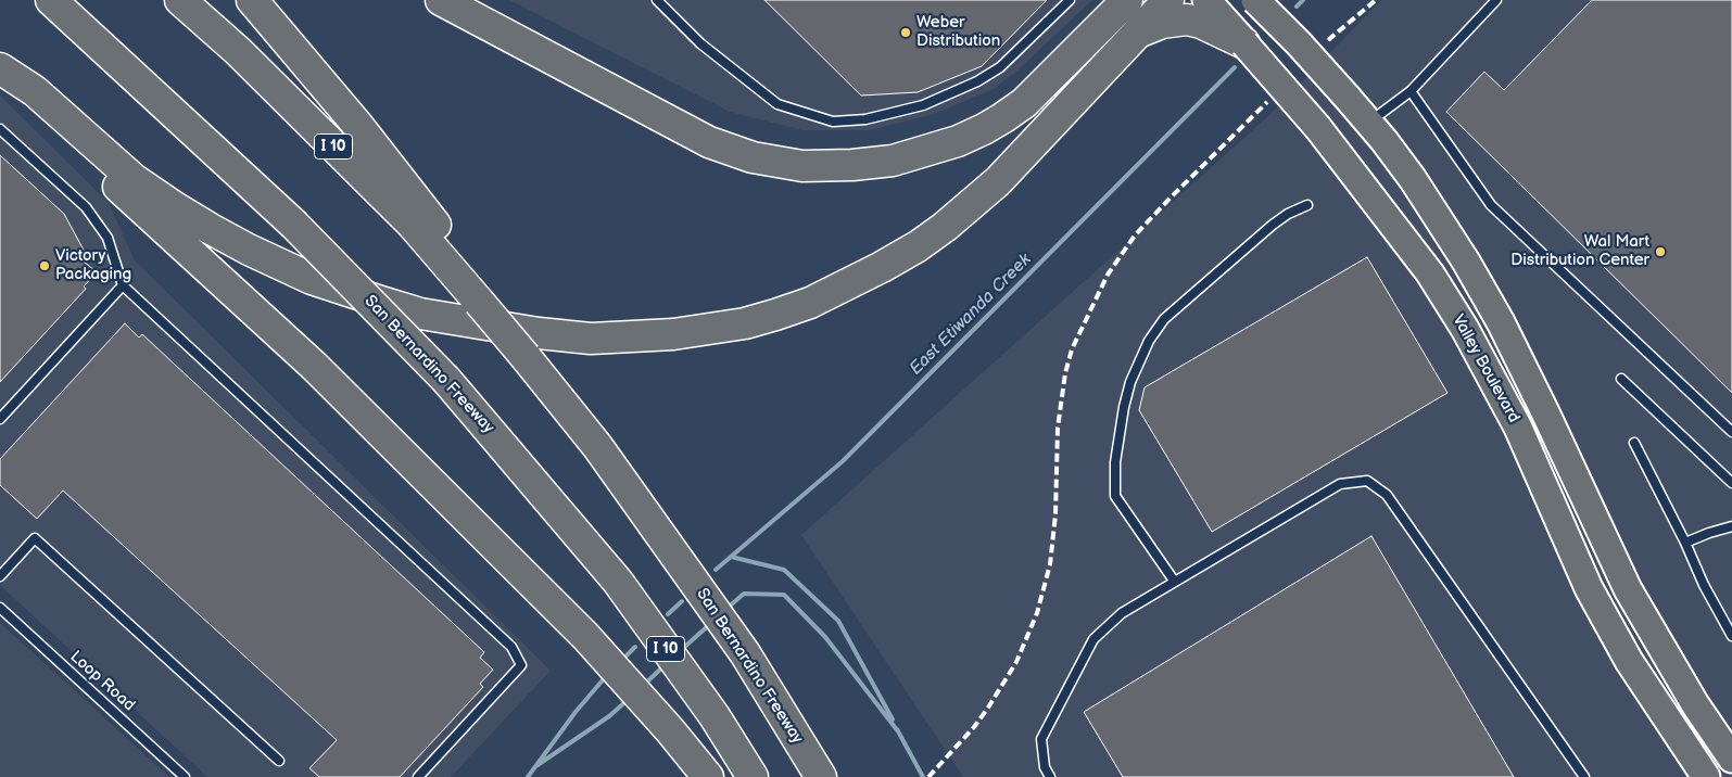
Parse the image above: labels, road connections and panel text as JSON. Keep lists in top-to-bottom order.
{
  "streets": {
    "highway": ["I 10", "San Bernardino Freeway"],
    "main road": ["Valley Boulevard"],
    "lane": ["Loop Road"]
  },
  "water": ["East Etiwanda Creek"],
  "places": ["Weber Distribution", "Wal Mart Distribution Center", "Victory Packaging"]
}
